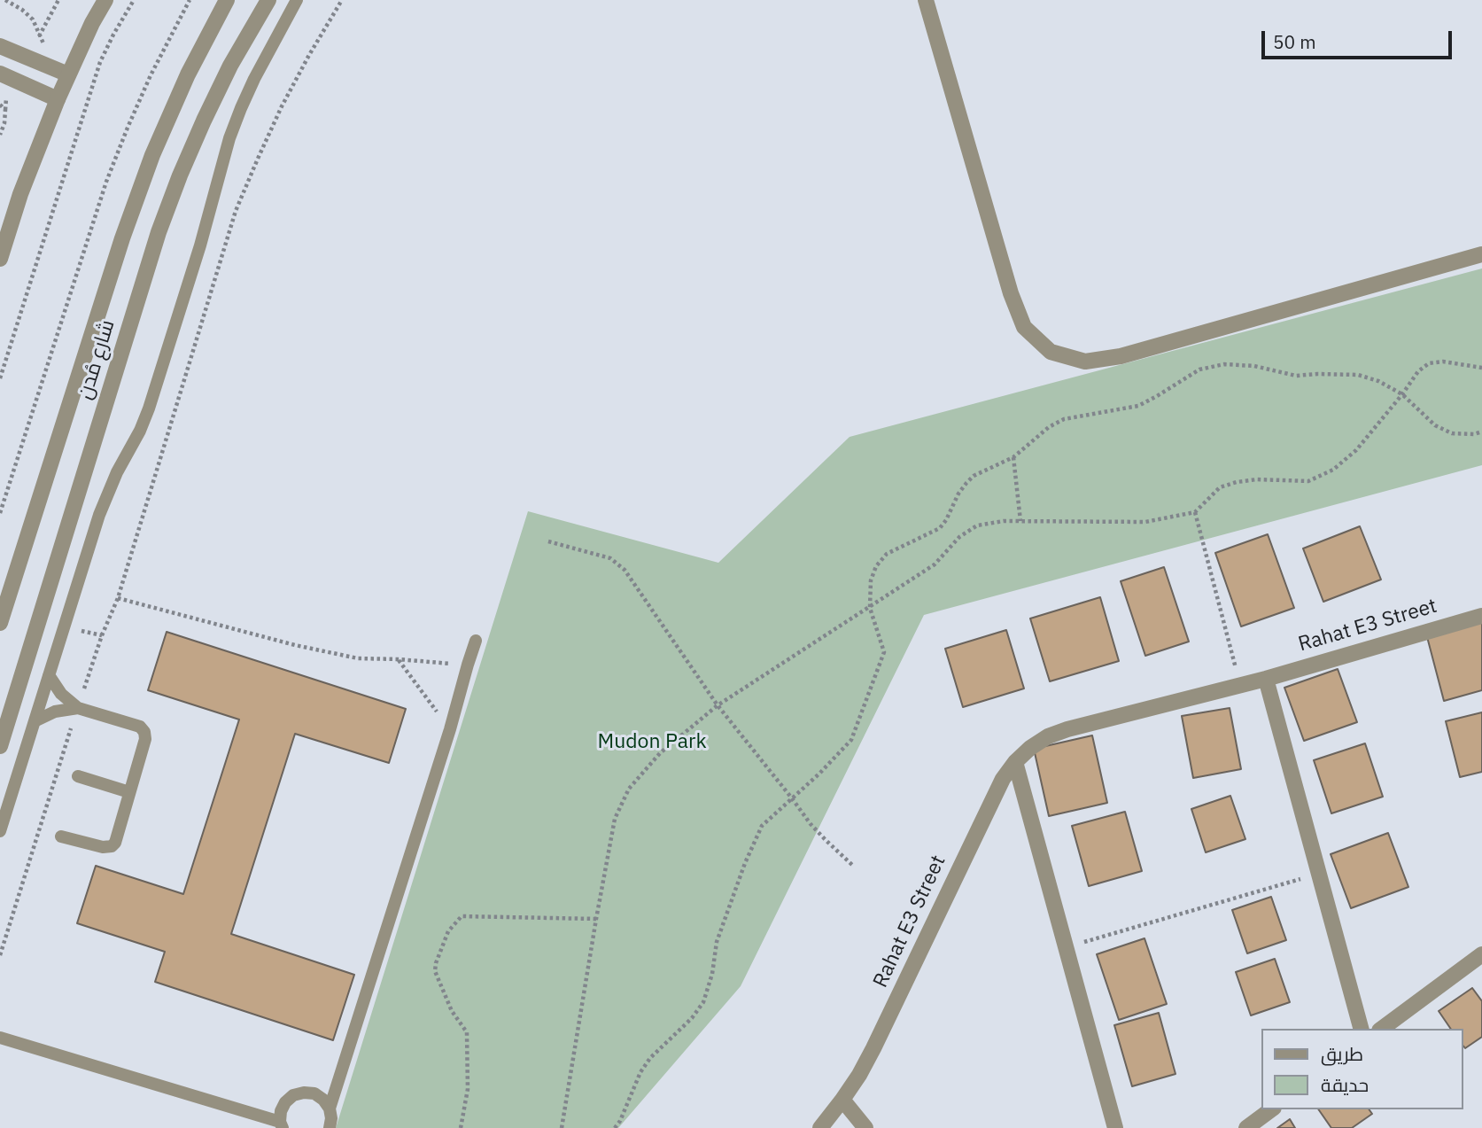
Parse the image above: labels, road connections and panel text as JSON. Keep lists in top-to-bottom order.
{
  "streets": {
    "street": ["شارع مُدن", "Rahat E3 Street"]
  },
  "parks": ["Mudon Park"],
  "legend": ["طريق", "حديقة"],
  "scale_bar": "50 m"
}
